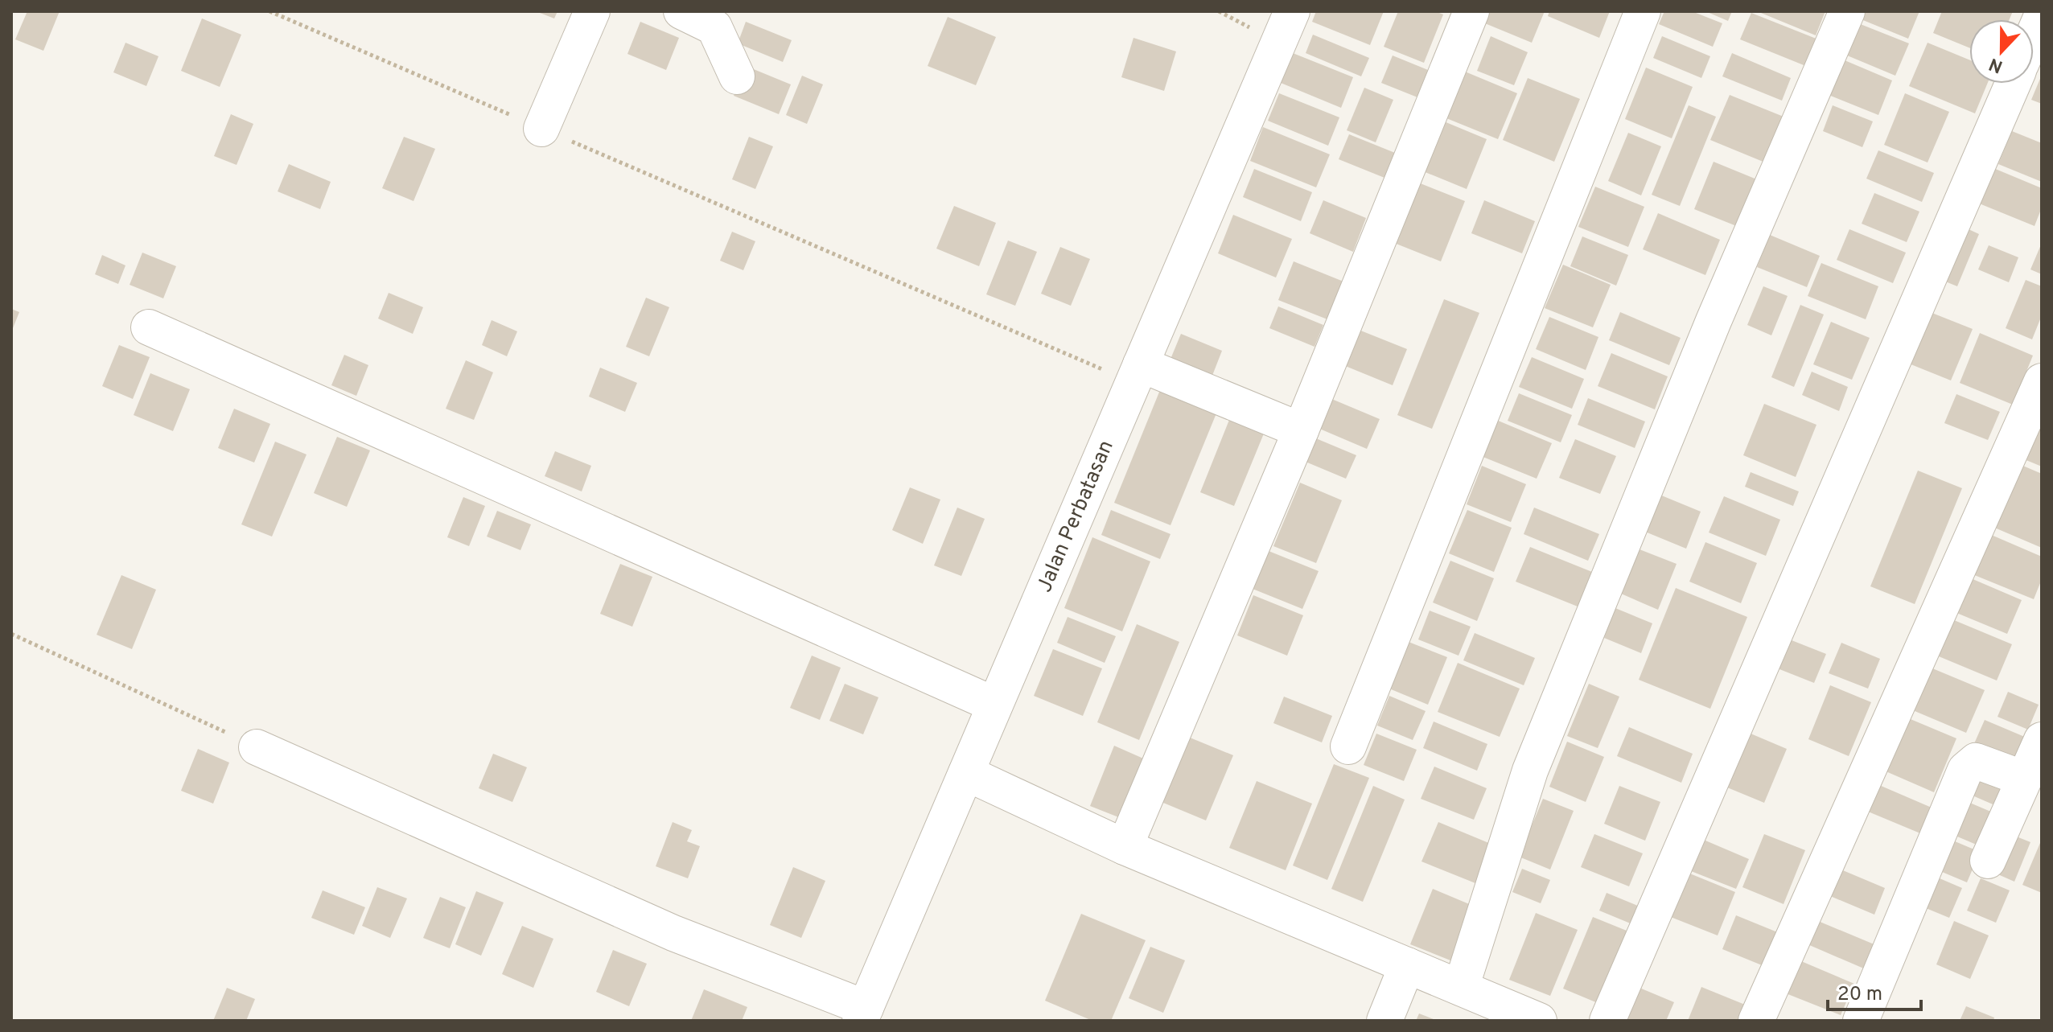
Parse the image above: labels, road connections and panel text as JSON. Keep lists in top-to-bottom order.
{
  "streets": {
    "street": ["Jalan Perbatasan"]
  },
  "scale_bar": "20 m",
  "north": "bottom"
}
